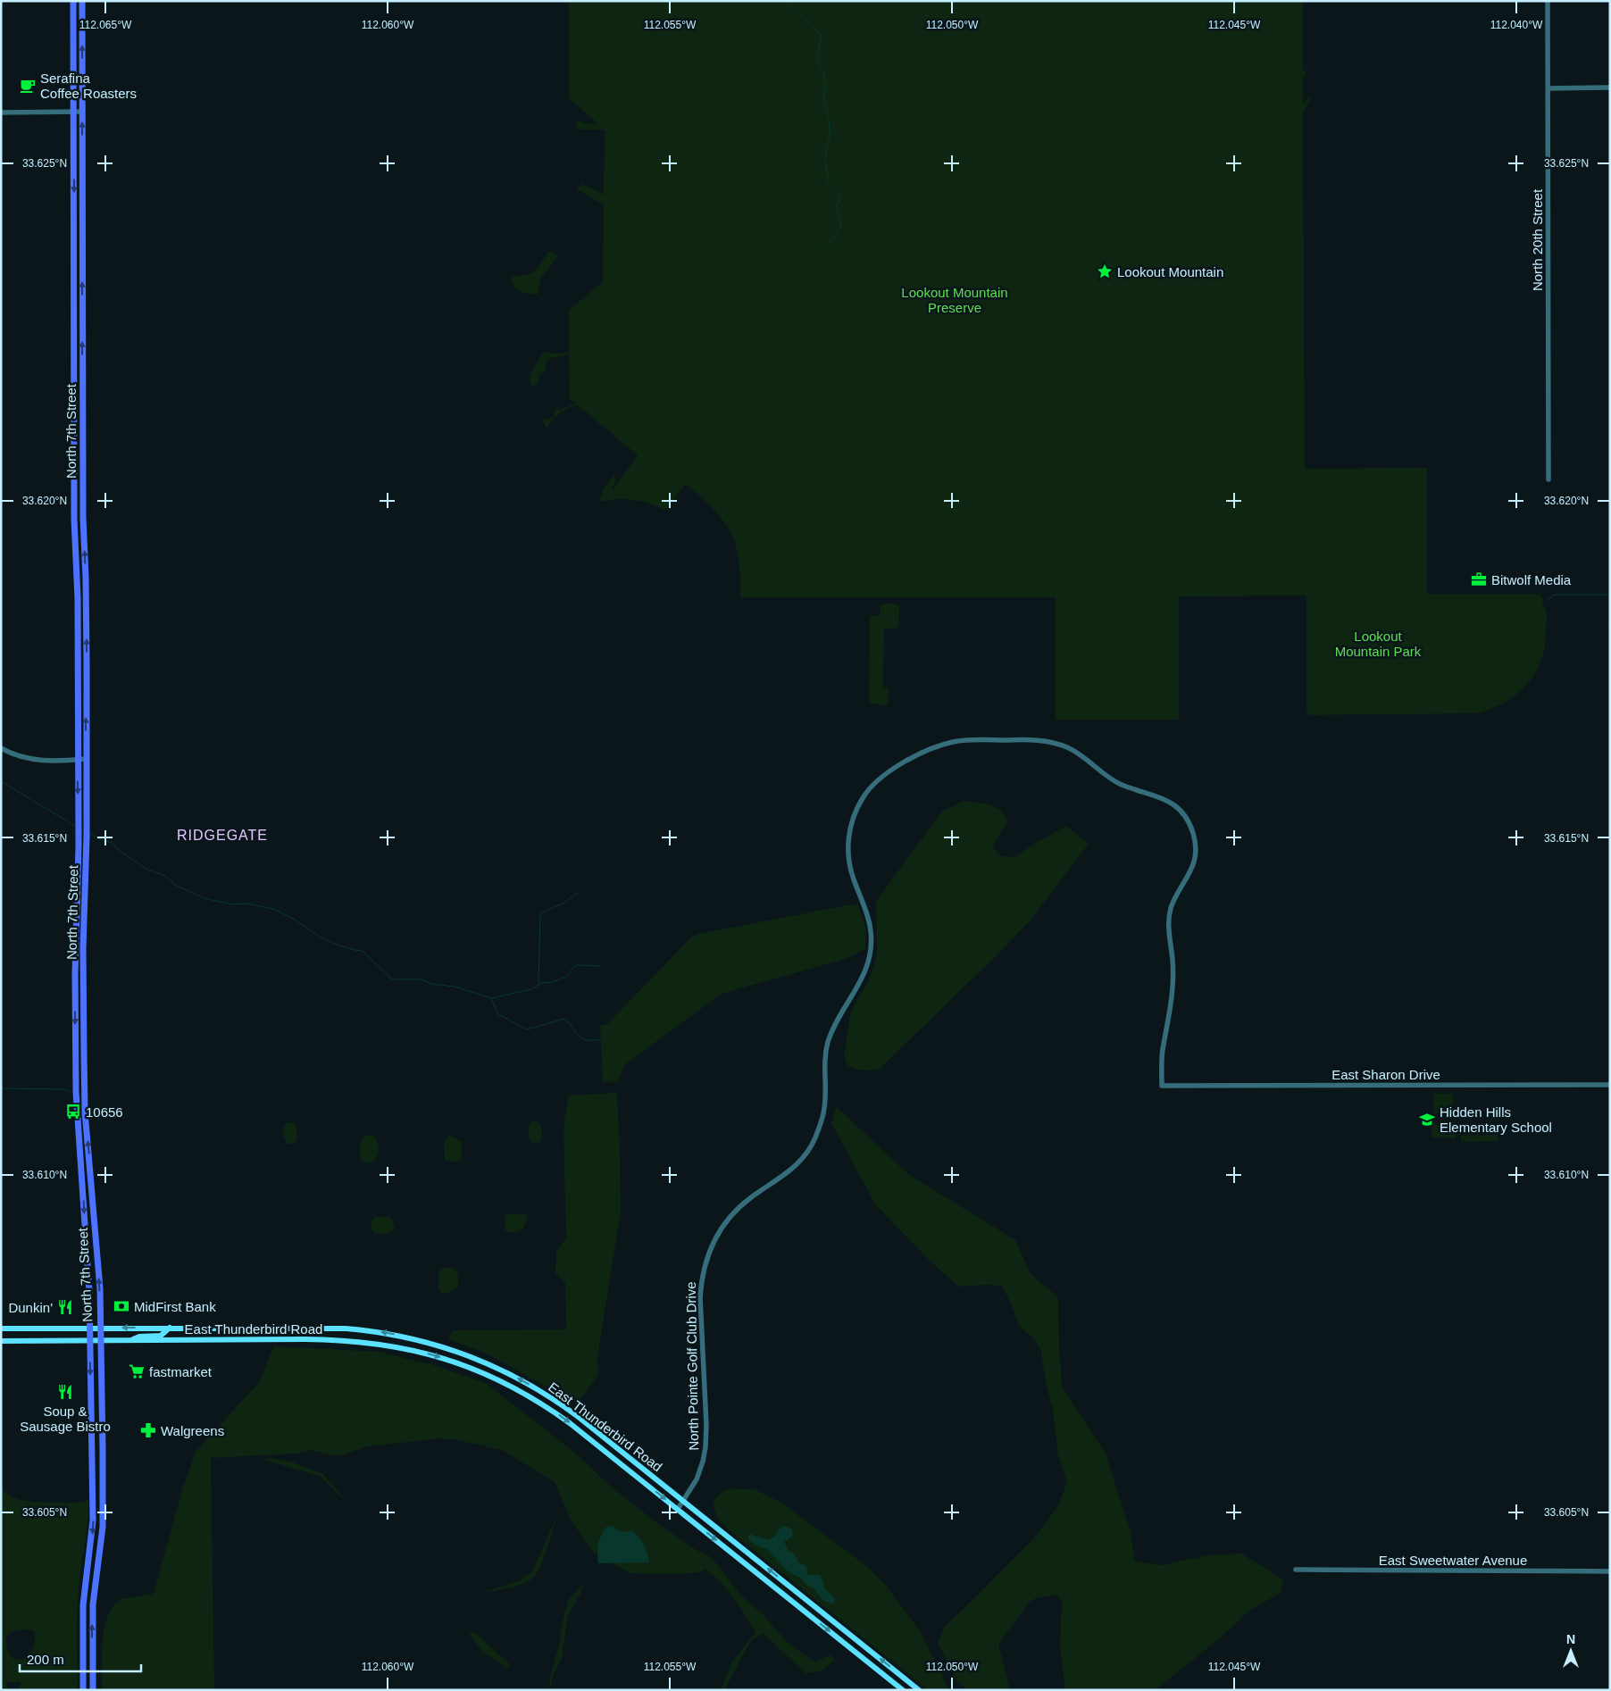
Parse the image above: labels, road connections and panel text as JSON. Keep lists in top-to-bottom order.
{
  "streets": {
    "main road": ["North 7th Street", "East Thunderbird Road"],
    "street": [
      "North 20th Street",
      "East Sharon Drive",
      "North Pointe Golf Club Drive",
      "East Sweetwater Avenue"
    ]
  },
  "crossings": [
    ["North 7th Street", "East Thunderbird Road"],
    ["East Sharon Drive", "North Pointe Golf Club Drive"],
    ["East Thunderbird Road", "North Pointe Golf Club Drive"]
  ],
  "districts": ["RIDGEGATE"],
  "parks": ["Lookout Mountain Preserve", "Lookout Mountain Park"],
  "places": {
    "cafe": ["Serafina Coffee Roasters"],
    "place": ["Lookout Mountain"],
    "office": ["Bitwolf Media"],
    "bus stop": ["10656"],
    "school or university": ["Hidden Hills Elementary School"],
    "bank": ["MidFirst Bank"],
    "restaurant": ["Dunkin'", "Soup & Sausage Bistro"],
    "supermarket": ["fastmarket"],
    "pharmacy": ["Walgreens"]
  },
  "scale_bar": "200 m",
  "north": "top",
  "coordinates": [
    "112.065°W",
    "112.060°W",
    "112.055°W",
    "112.050°W",
    "112.045°W",
    "112.040°W",
    "33.625°N",
    "33.620°N",
    "33.615°N",
    "33.610°N",
    "33.605°N"
  ]
}
